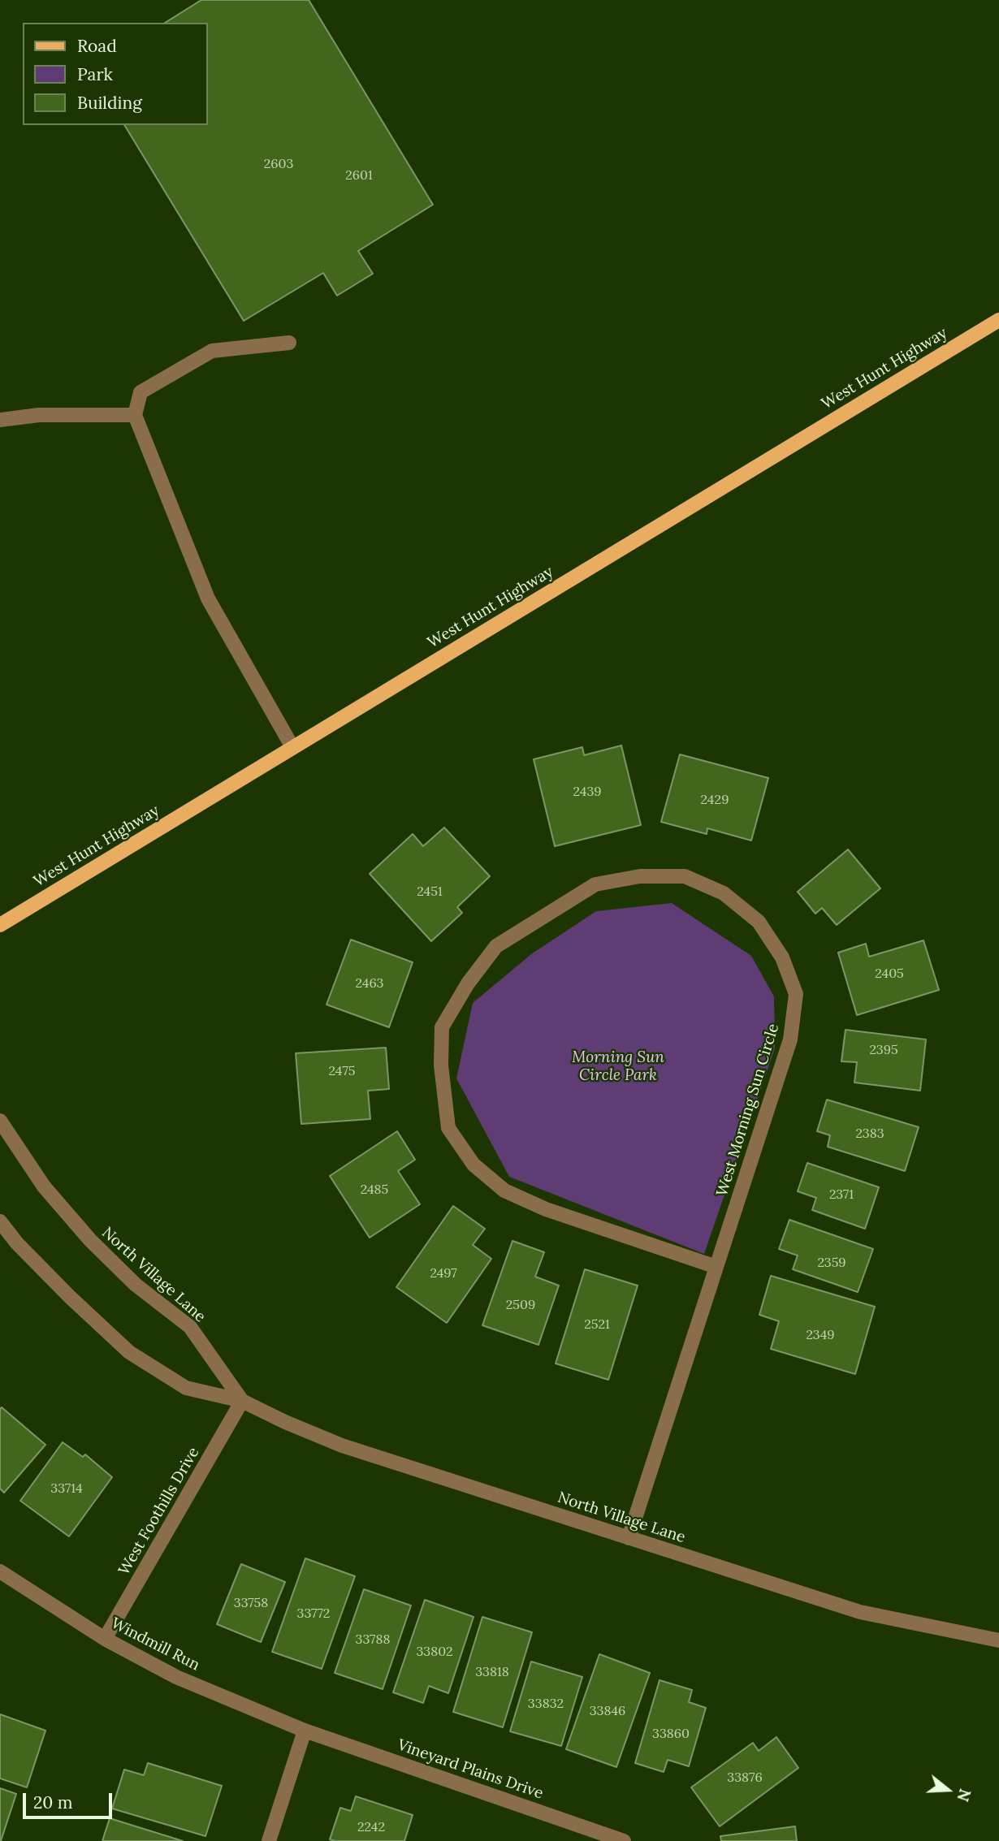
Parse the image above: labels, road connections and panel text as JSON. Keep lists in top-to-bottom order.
{
  "streets": {
    "main road": ["West Hunt Highway"],
    "street": [
      "West Morning Sun Circle",
      "North Village Lane",
      "West Foothills Drive",
      "Windmill Run",
      "Vineyard Plains Drive"
    ]
  },
  "crossings": [
    ["West Morning Sun Circle", "North Village Lane"],
    ["North Village Lane", "West Foothills Drive"],
    ["West Foothills Drive", "Windmill Run"],
    ["Windmill Run", "Vineyard Plains Drive"]
  ],
  "parks": ["Morning Sun Circle Park"],
  "house_numbers": [
    "2603",
    "2601",
    "2439",
    "2429",
    "2451",
    "2405",
    "2463",
    "2395",
    "2475",
    "2383",
    "2485",
    "2371",
    "2359",
    "2497",
    "2509",
    "2521",
    "2349",
    "33714",
    "33758",
    "33772",
    "33788",
    "33802",
    "33818",
    "33832",
    "33846",
    "33860",
    "33876",
    "2242"
  ],
  "legend": ["Road", "Park", "Building"],
  "scale_bar": "20 m",
  "north": "right"
}
